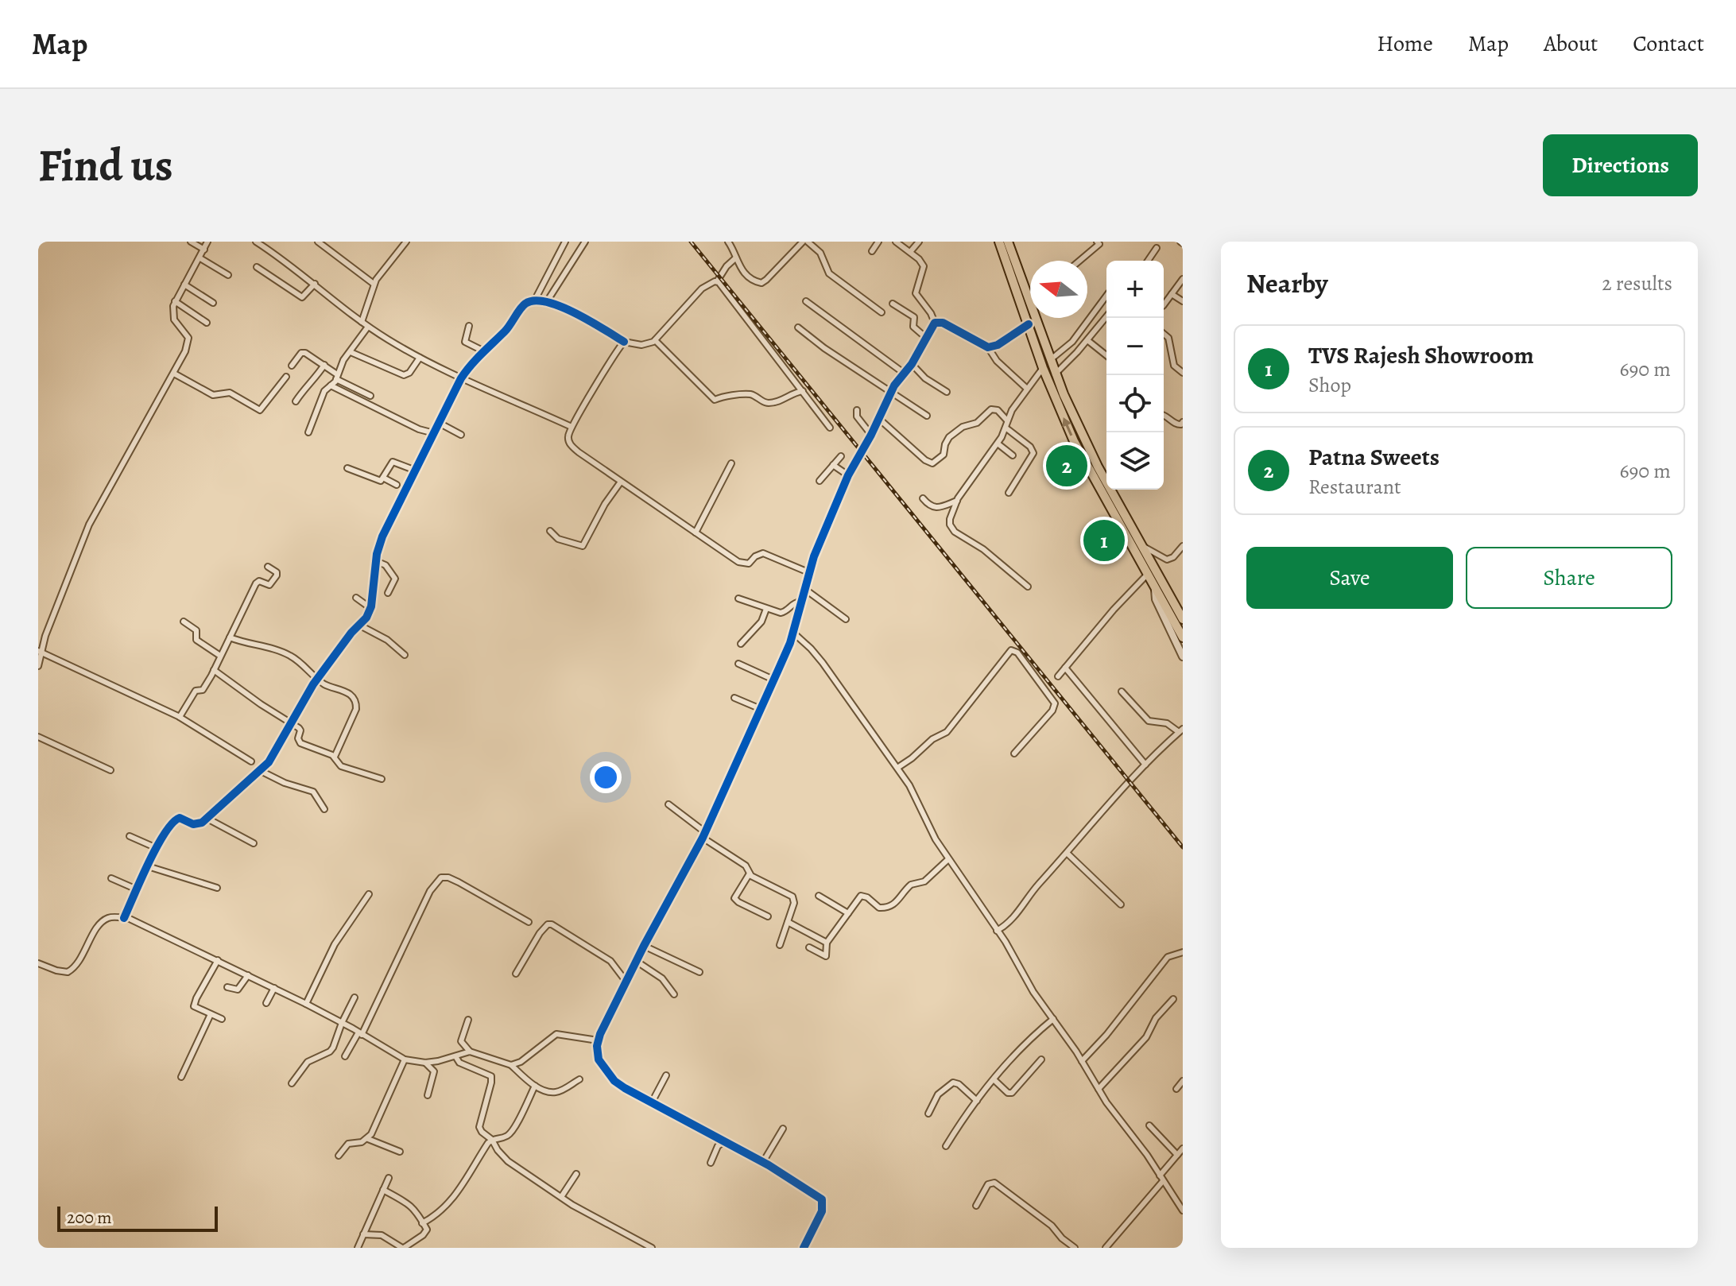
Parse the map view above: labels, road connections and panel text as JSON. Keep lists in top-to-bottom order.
{
  "scale_bar": "200 m",
  "north": "left",
  "page": {
    "header": "Map",
    "nav": [
      "Home",
      "Map",
      "About",
      "Contact"
    ],
    "buttons": [
      "Directions",
      ["Save", "Share"]
    ],
    "title": "Find us",
    "heading": ["Nearby", "2 results"],
    "map_buttons": ["+", "−"],
    "list": [
      {
        "mark": "1",
        "name": "TVS Rajesh Showroom",
        "note": "Shop",
        "value": "690 m"
      },
      {
        "mark": "2",
        "name": "Patna Sweets",
        "note": "Restaurant",
        "value": "690 m"
      }
    ],
    "pins": ["2", "1"],
    "scale": "200 m"
  }
}
